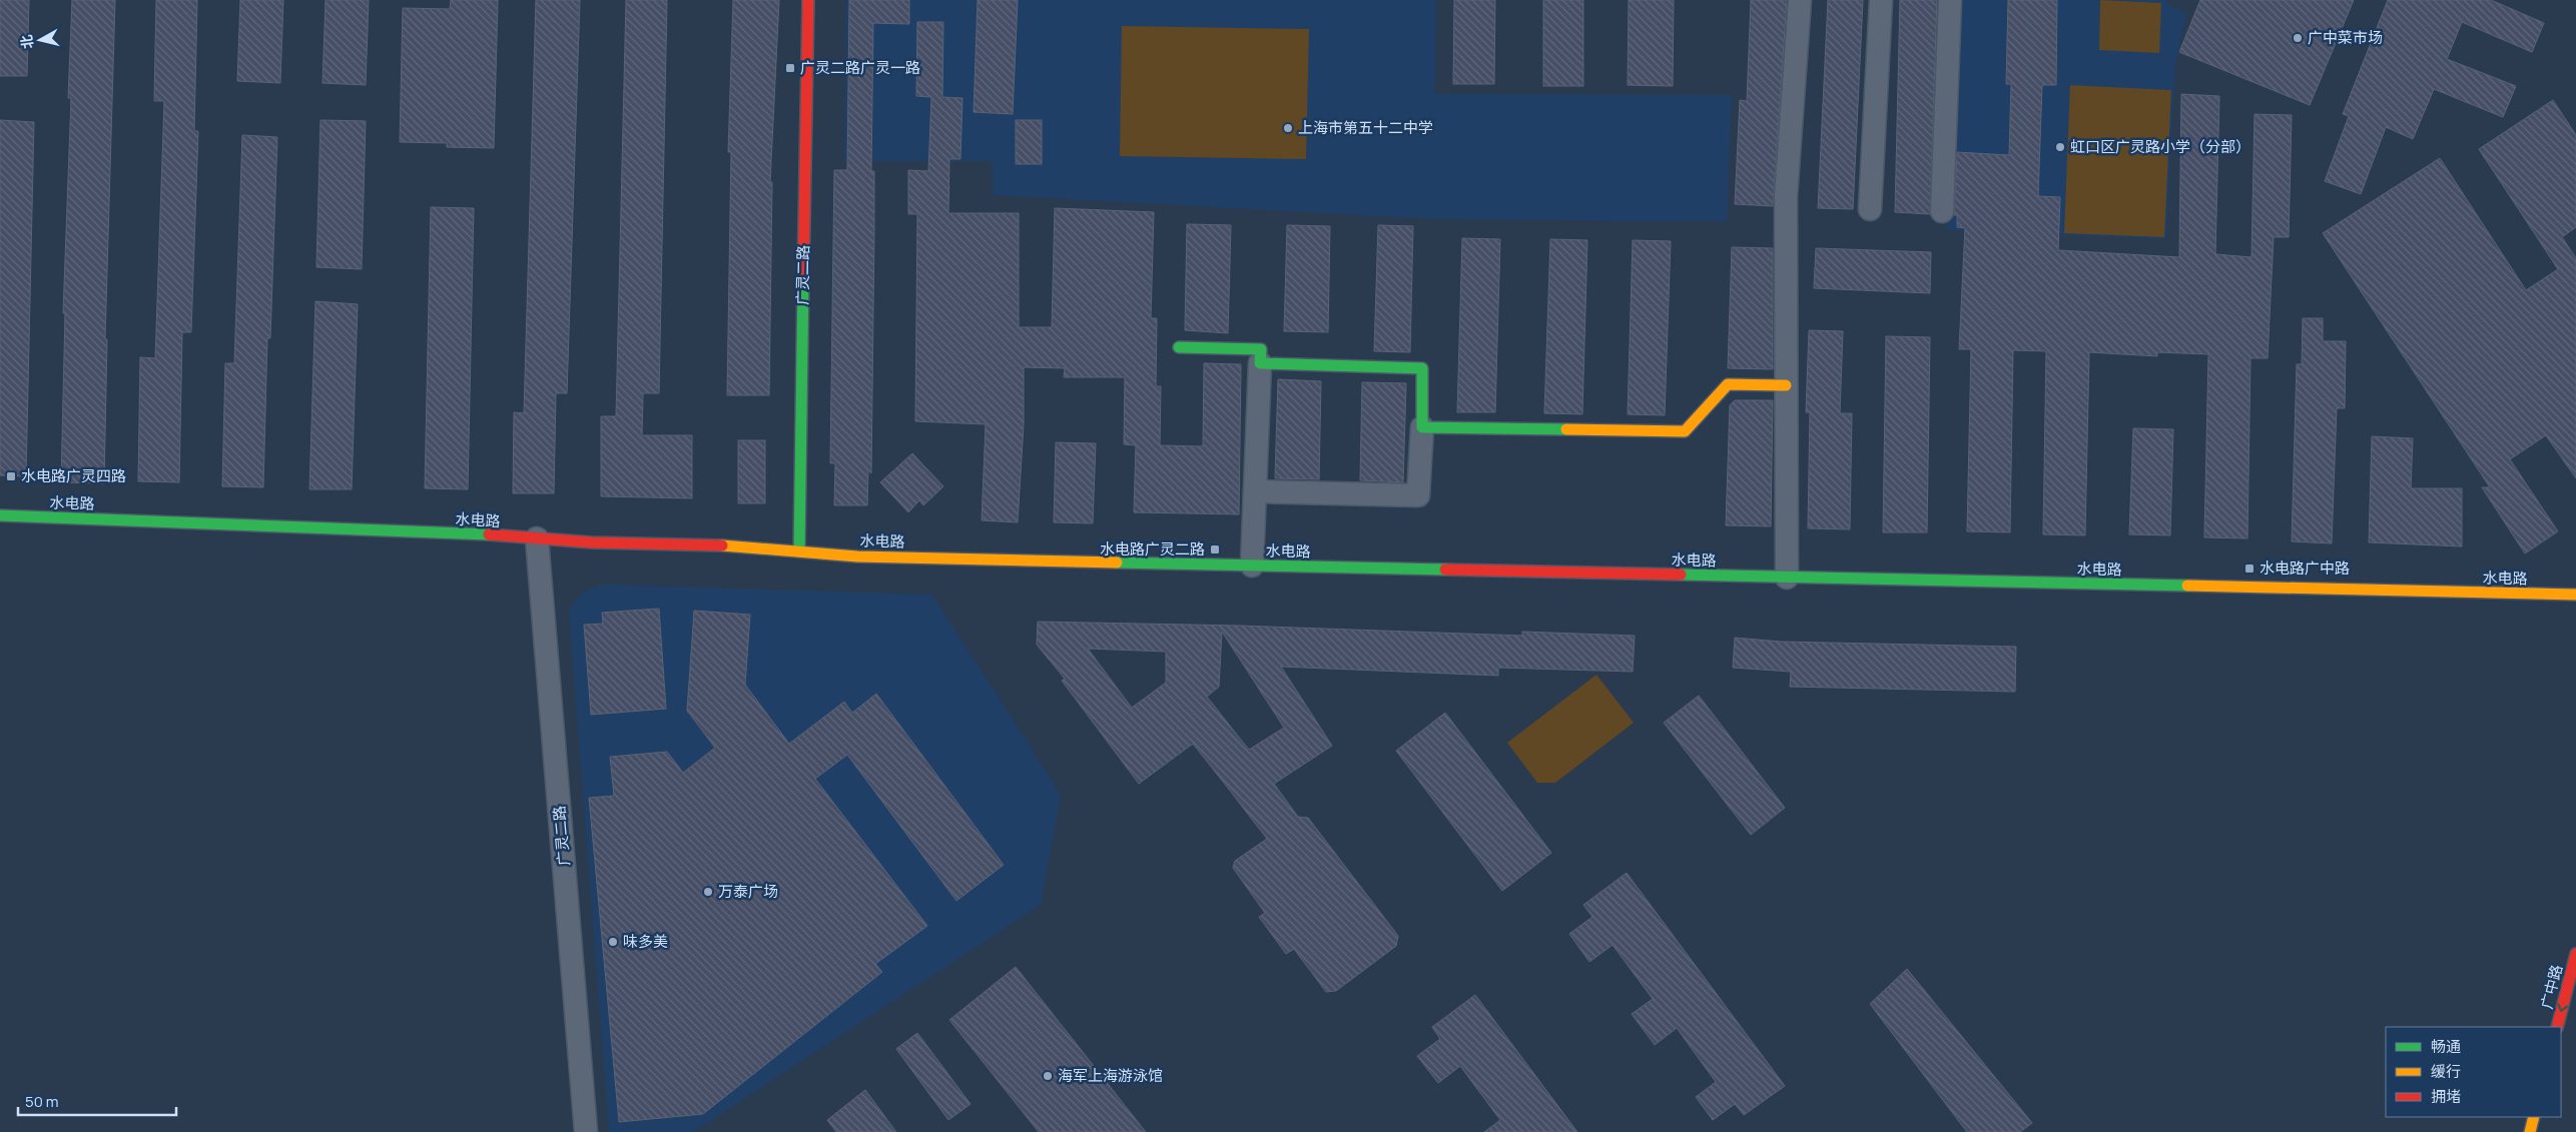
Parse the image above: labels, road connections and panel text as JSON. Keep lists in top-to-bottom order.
{
  "streets": {
    "main road": ["广灵二路", "水电路", "广中路"]
  },
  "crossings": [
    ["广灵二路", "水电路"]
  ],
  "one_way": ["广中路"],
  "places": {
    "other": [
      "广中菜市场",
      "上海市第五十二中学",
      "虹口区广灵路小学（分部）",
      "万泰广场",
      "味多美",
      "海军上海游泳馆"
    ],
    "transit": [
      "广灵二路广灵一路",
      "水电路广灵四路",
      "水电路广灵二路",
      "水电路广中路"
    ]
  },
  "legend": ["畅通", "缓行", "拥堵"],
  "scale_bar": "50 m",
  "north": "left"
}
